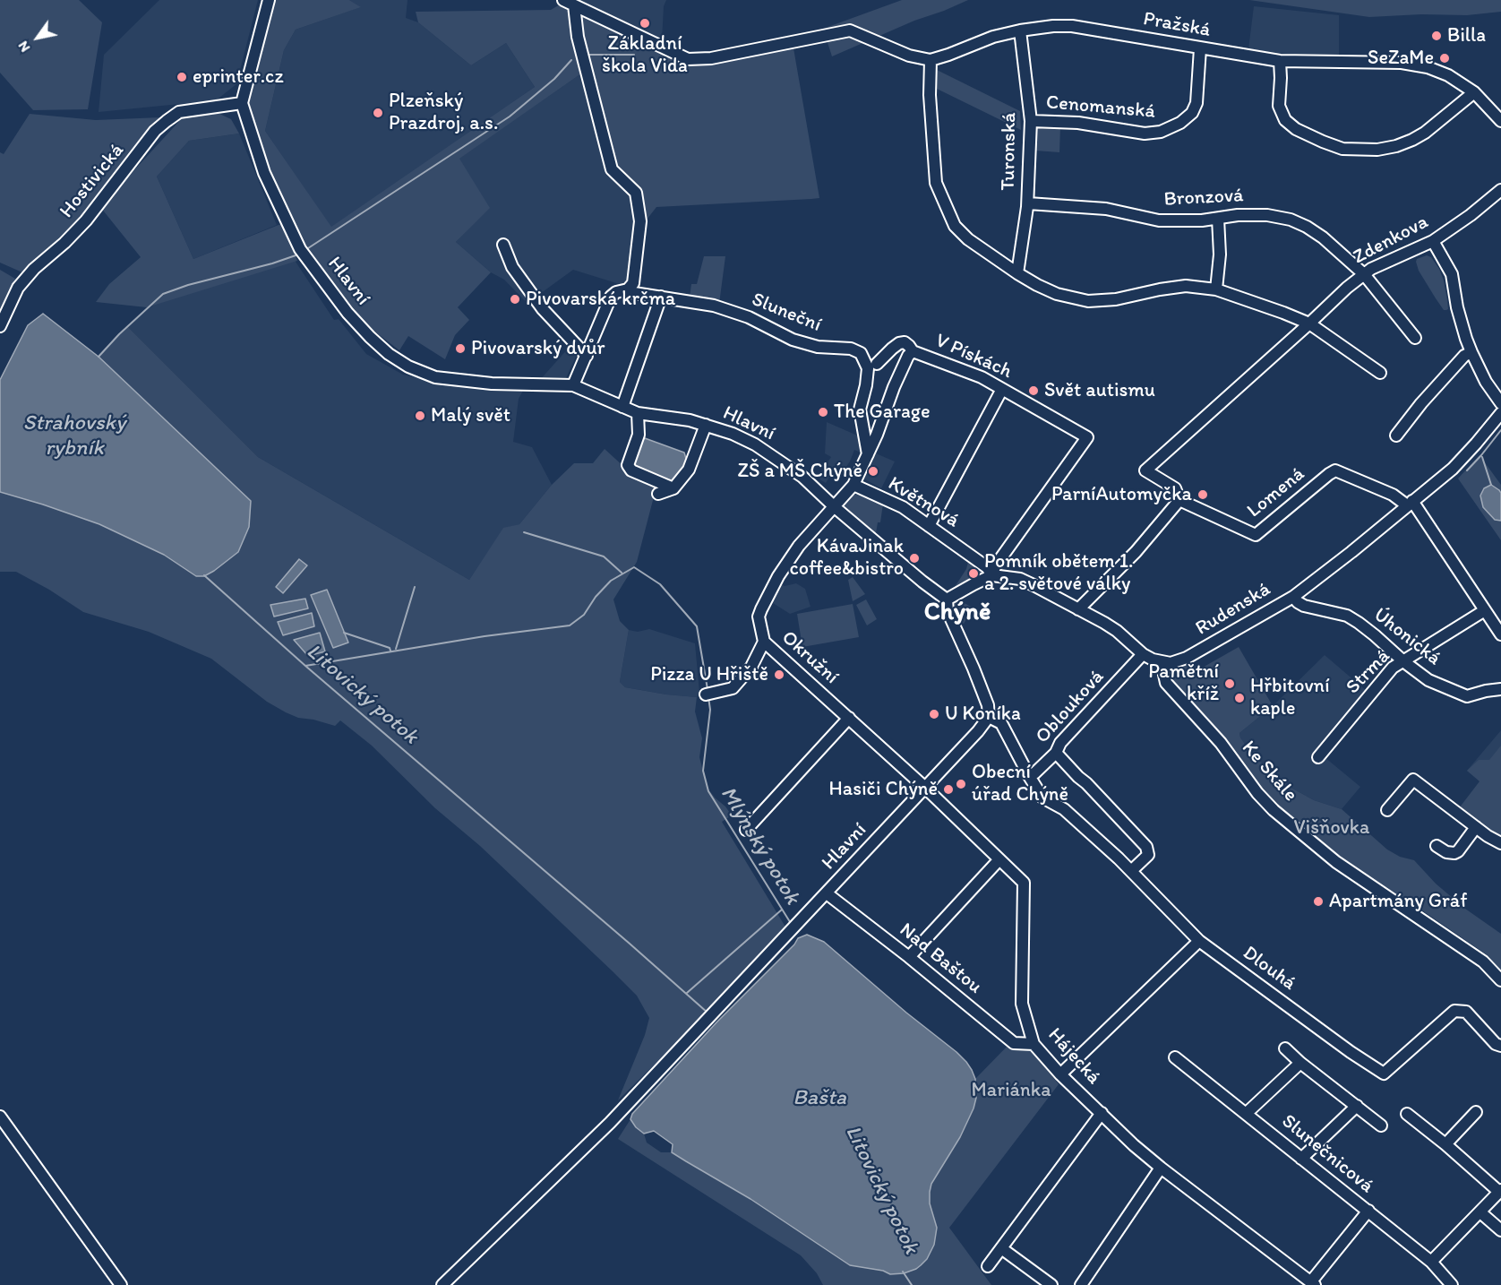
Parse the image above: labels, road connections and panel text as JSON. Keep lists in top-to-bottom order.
{
  "streets": {
    "street": [
      "Pražská",
      "Cenomanská",
      "Turonská",
      "Hostivická",
      "Bronzová",
      "Zdenkova",
      "Hlavní",
      "Sluneční",
      "V Pískách",
      "Lomená",
      "Květnová",
      "Rudenská",
      "Úhonická",
      "Okružní",
      "Strmá",
      "Oblouková",
      "Ke Skále",
      "Nad Baštou",
      "Dlouhá",
      "Hájecká",
      "Slunečnicová"
    ]
  },
  "crossings": [
    ["Pražská", "Cenomanská"],
    ["Pražská", "Turonská"],
    ["Cenomanská", "Turonská"],
    ["Turonská", "Bronzová"],
    ["Hostivická", "Hlavní"],
    ["Bronzová", "Zdenkova"],
    ["Zdenkova", "Lomená"],
    ["Hlavní", "Okružní"],
    ["Hlavní", "Oblouková"],
    ["Hlavní", "Nad Baštou"],
    ["Hlavní", "Hájecká"],
    ["V Pískách", "Květnová"],
    ["Lomená", "Rudenská"],
    ["Rudenská", "Úhonická"],
    ["Rudenská", "Ke Skále"],
    ["Úhonická", "Strmá"],
    ["Okružní", "Hájecká"],
    ["Oblouková", "Dlouhá"],
    ["Nad Baštou", "Hájecká"]
  ],
  "districts": ["Chýně"],
  "water": [
    "Strahovský rybník",
    "Litovický potok",
    "Mlýnský potok",
    "Bašta"
  ],
  "parks": ["Višňovka", "Mariánka"],
  "places": [
    "Základní škola Vida",
    "Billa",
    "SeZaMe",
    "eprinter.cz",
    "Plzeňský Prazdroj, a.s.",
    "Pivovarská krčma",
    "Pivovarský dvůr",
    "Svět autismu",
    "The Garage",
    "Malý svět",
    "ZŠ a MŠ Chýně",
    "ParníAutomyčka",
    "KávaJinak coffee&bistro",
    "Pomník obětem 1. a 2. světové války",
    "Pizza U Hřiště",
    "Pamětní kříž",
    "Hřbitovní kaple",
    "U Koníka",
    "Obecní úřad Chýně",
    "Hasiči Chýně",
    "Apartmány Gráf"
  ],
  "north": "bottom left"
}
